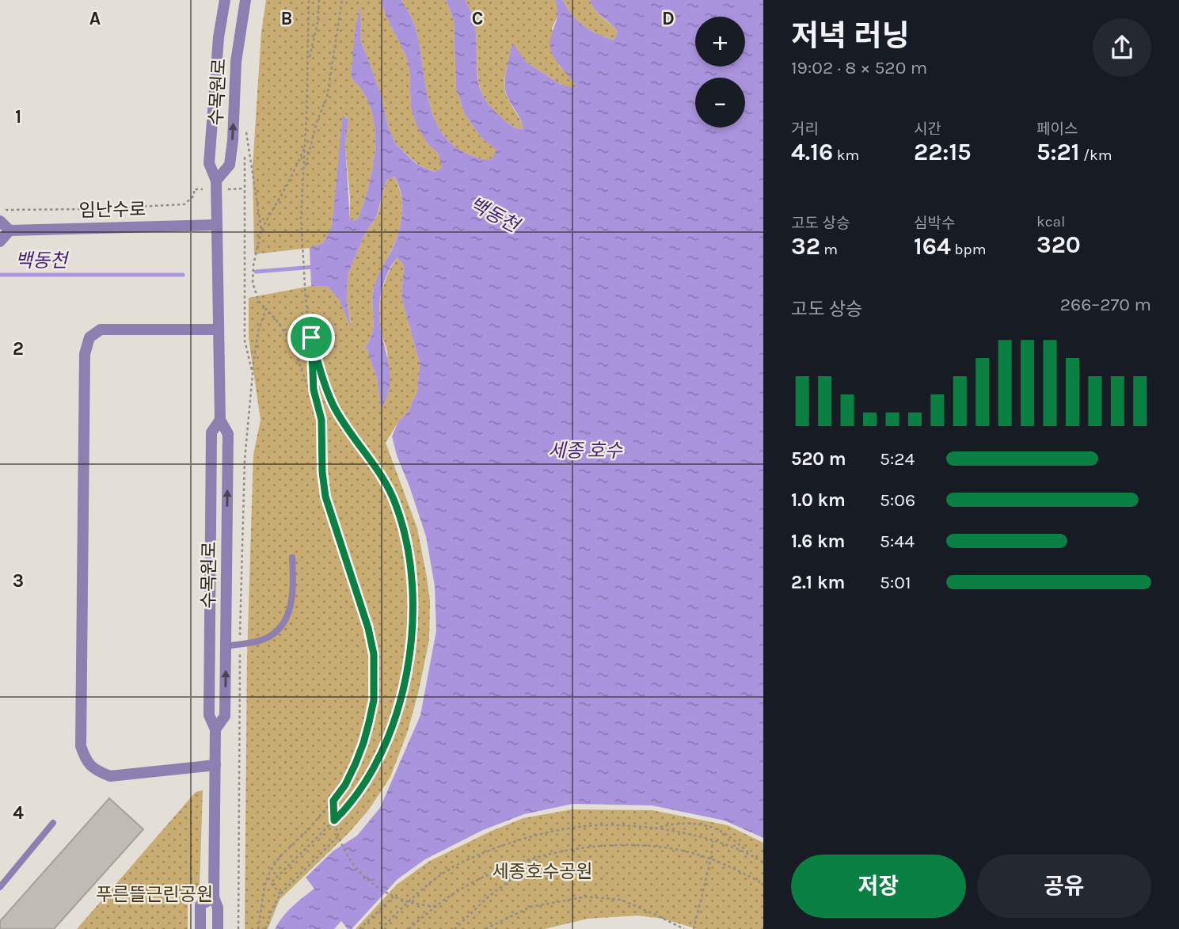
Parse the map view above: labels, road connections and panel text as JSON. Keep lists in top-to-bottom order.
{
  "streets": {
    "street": ["수목원로", "임난수로"]
  },
  "crossings": [
    ["수목원로", "임난수로"]
  ],
  "water": ["백동천", "세종 호수"],
  "parks": ["세종호수공원", "푸른뜰근린공원"],
  "page": {
    "heading": ["저녁 러닝", "19:02 · 8 × 520 m"],
    "map_buttons": ["+", "−"],
    "stats": [
      ["거리", "4.16 km"],
      ["시간", "22:15"],
      ["페이스", "5:21 /km"],
      ["고도 상승", "32 m"],
      ["심박수", "164 bpm"],
      ["kcal", "320"]
    ],
    "chart": ["고도 상승", "266–270 m"],
    "list": [
      {
        "name": "520 m",
        "note": "5:24"
      },
      {
        "name": "1.0 km",
        "note": "5:06"
      },
      {
        "name": "1.6 km",
        "note": "5:44"
      },
      {
        "name": "2.1 km",
        "note": "5:01"
      }
    ],
    "buttons": ["저장", "공유"]
  },
  "grid": {
    "columns": [
      "A",
      "B",
      "C",
      "D"
    ],
    "rows": [
      "1",
      "2",
      "3",
      "4"
    ]
  }
}
